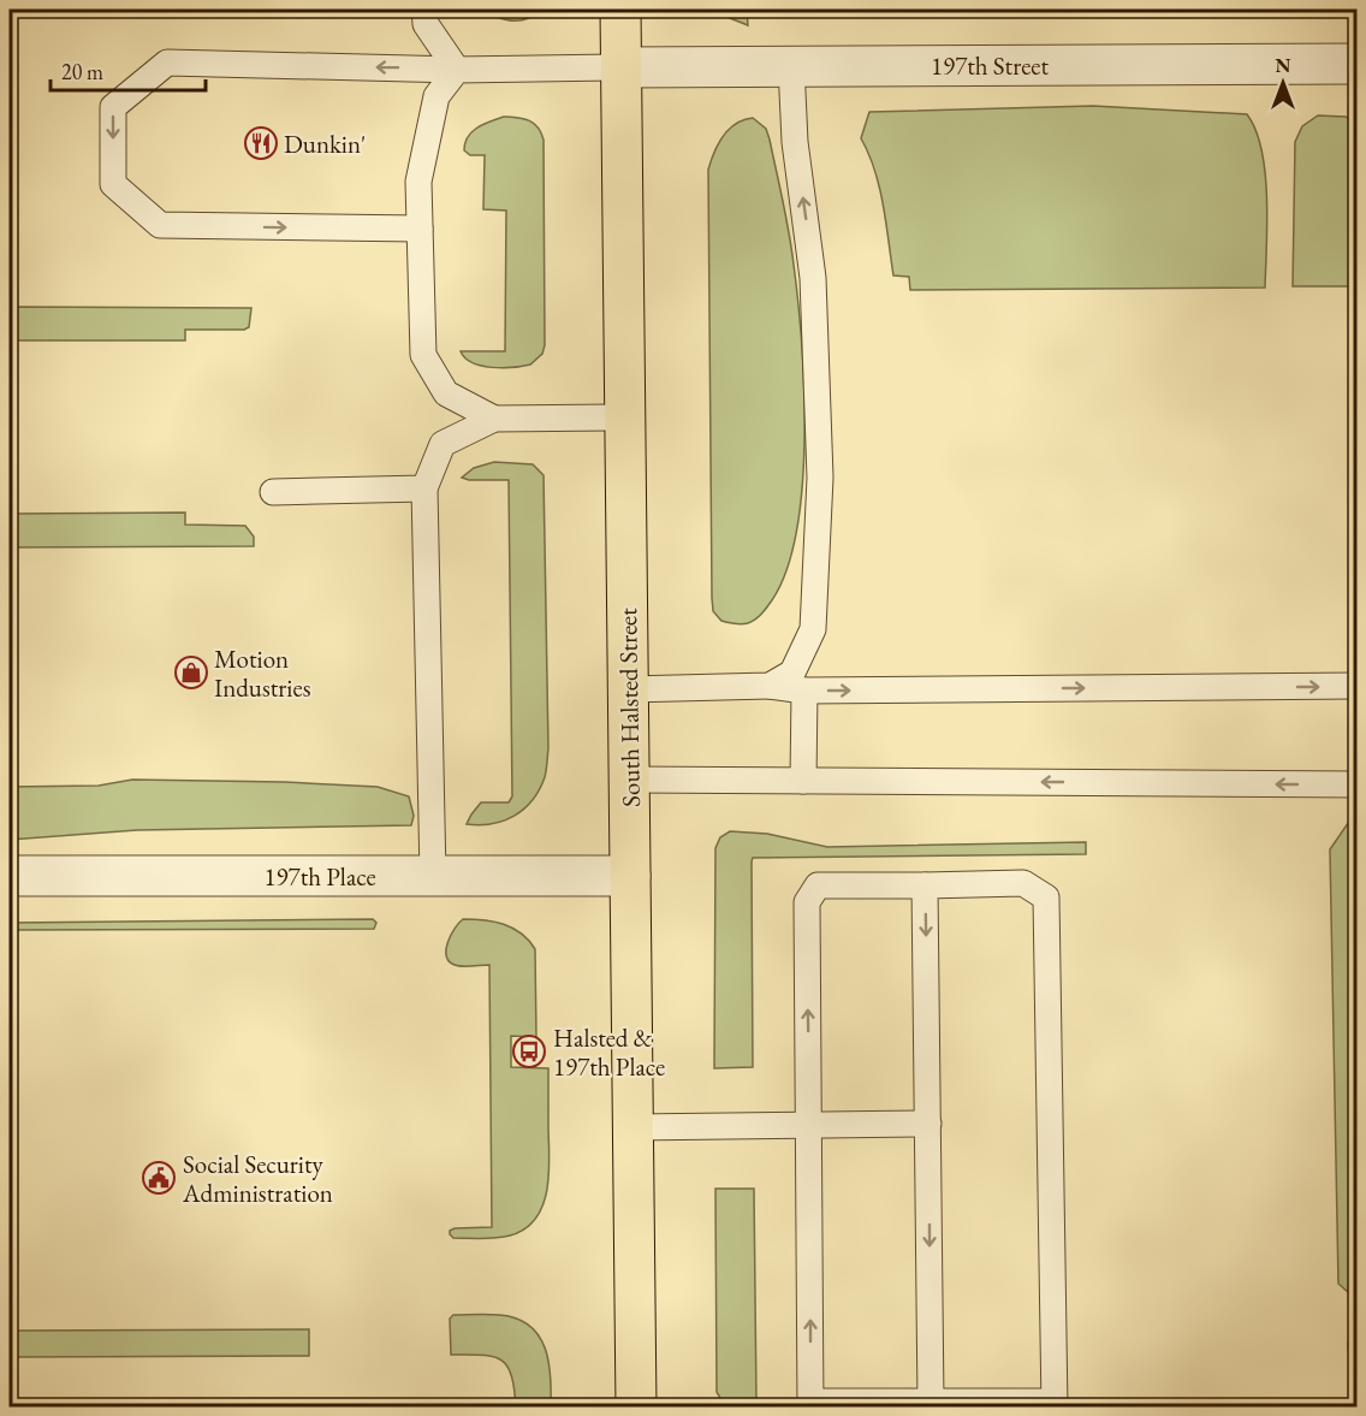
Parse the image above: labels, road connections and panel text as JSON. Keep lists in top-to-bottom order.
{
  "streets": {
    "main road": ["South Halsted Street"],
    "street": ["197th Street", "197th Place"]
  },
  "crossings": [
    ["197th Street", "South Halsted Street"],
    ["South Halsted Street", "197th Place"]
  ],
  "places": {
    "restaurant": ["Dunkin'"],
    "shop": ["Motion Industries"],
    "bus stop": ["Halsted & 197th Place"],
    "public building": ["Social Security Administration"]
  },
  "scale_bar": "20 m",
  "north": "top"
}
